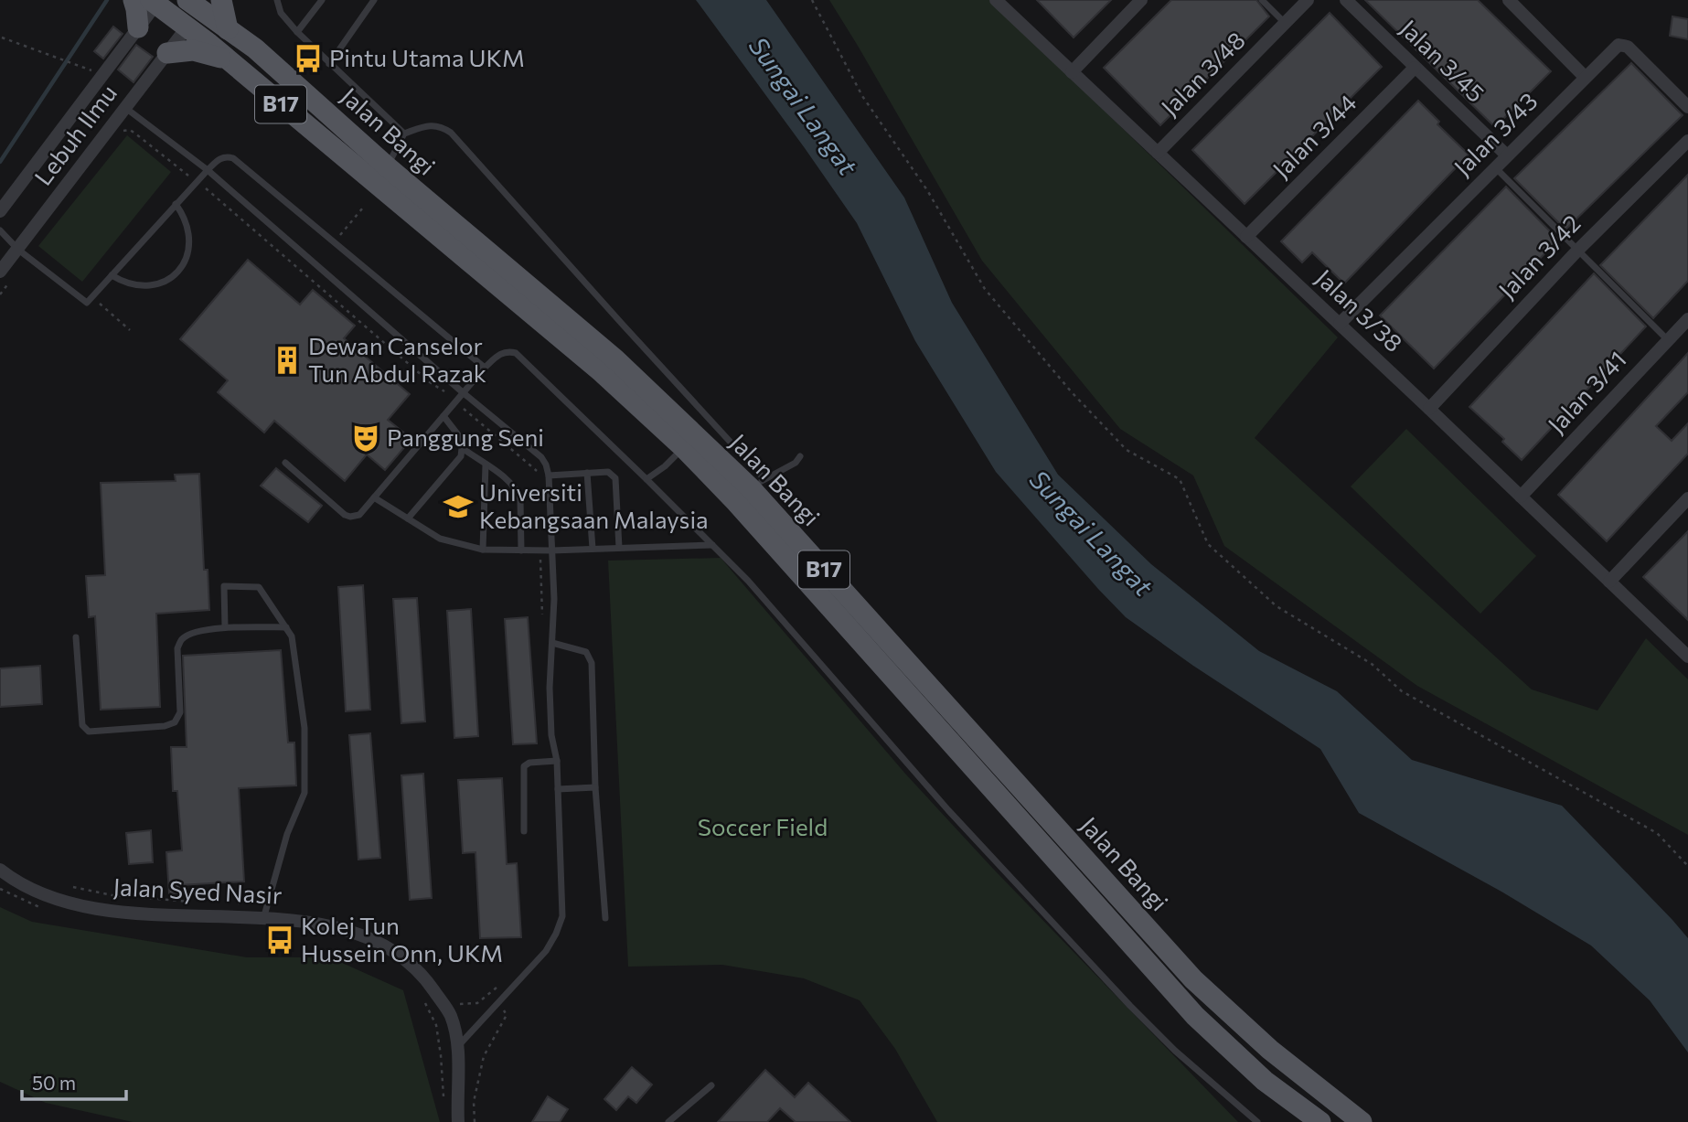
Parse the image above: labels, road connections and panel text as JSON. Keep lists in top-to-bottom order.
{
  "streets": {
    "main road": ["B17", "Jalan Bangi"],
    "street": [
      "Jalan 3/45",
      "Jalan 3/48",
      "Jalan 3/43",
      "Lebuh Ilmu",
      "Jalan 3/44",
      "Jalan 3/42",
      "Jalan 3/38",
      "Jalan 3/41",
      "Jalan Syed Nasir"
    ]
  },
  "crossings": [
    ["Jalan 3/45", "Jalan 3/43"],
    ["Jalan 3/45", "Jalan 3/44"],
    ["Jalan 3/48", "Jalan 3/38"],
    ["Jalan Bangi", "Lebuh Ilmu"],
    ["Jalan 3/43", "Jalan 3/38"],
    ["Jalan 3/44", "Jalan 3/38"],
    ["Jalan 3/42", "Jalan 3/38"],
    ["Jalan 3/38", "Jalan 3/41"]
  ],
  "water": ["Sungai Langat"],
  "parks": ["Soccer Field"],
  "places": {
    "bus stop": ["Pintu Utama UKM", "Kolej Tun Hussein Onn, UKM"],
    "building": ["Dewan Canselor Tun Abdul Razak"],
    "theatre": ["Panggung Seni"],
    "school or university": ["Universiti Kebangsaan Malaysia"]
  },
  "scale_bar": "50 m"
}
